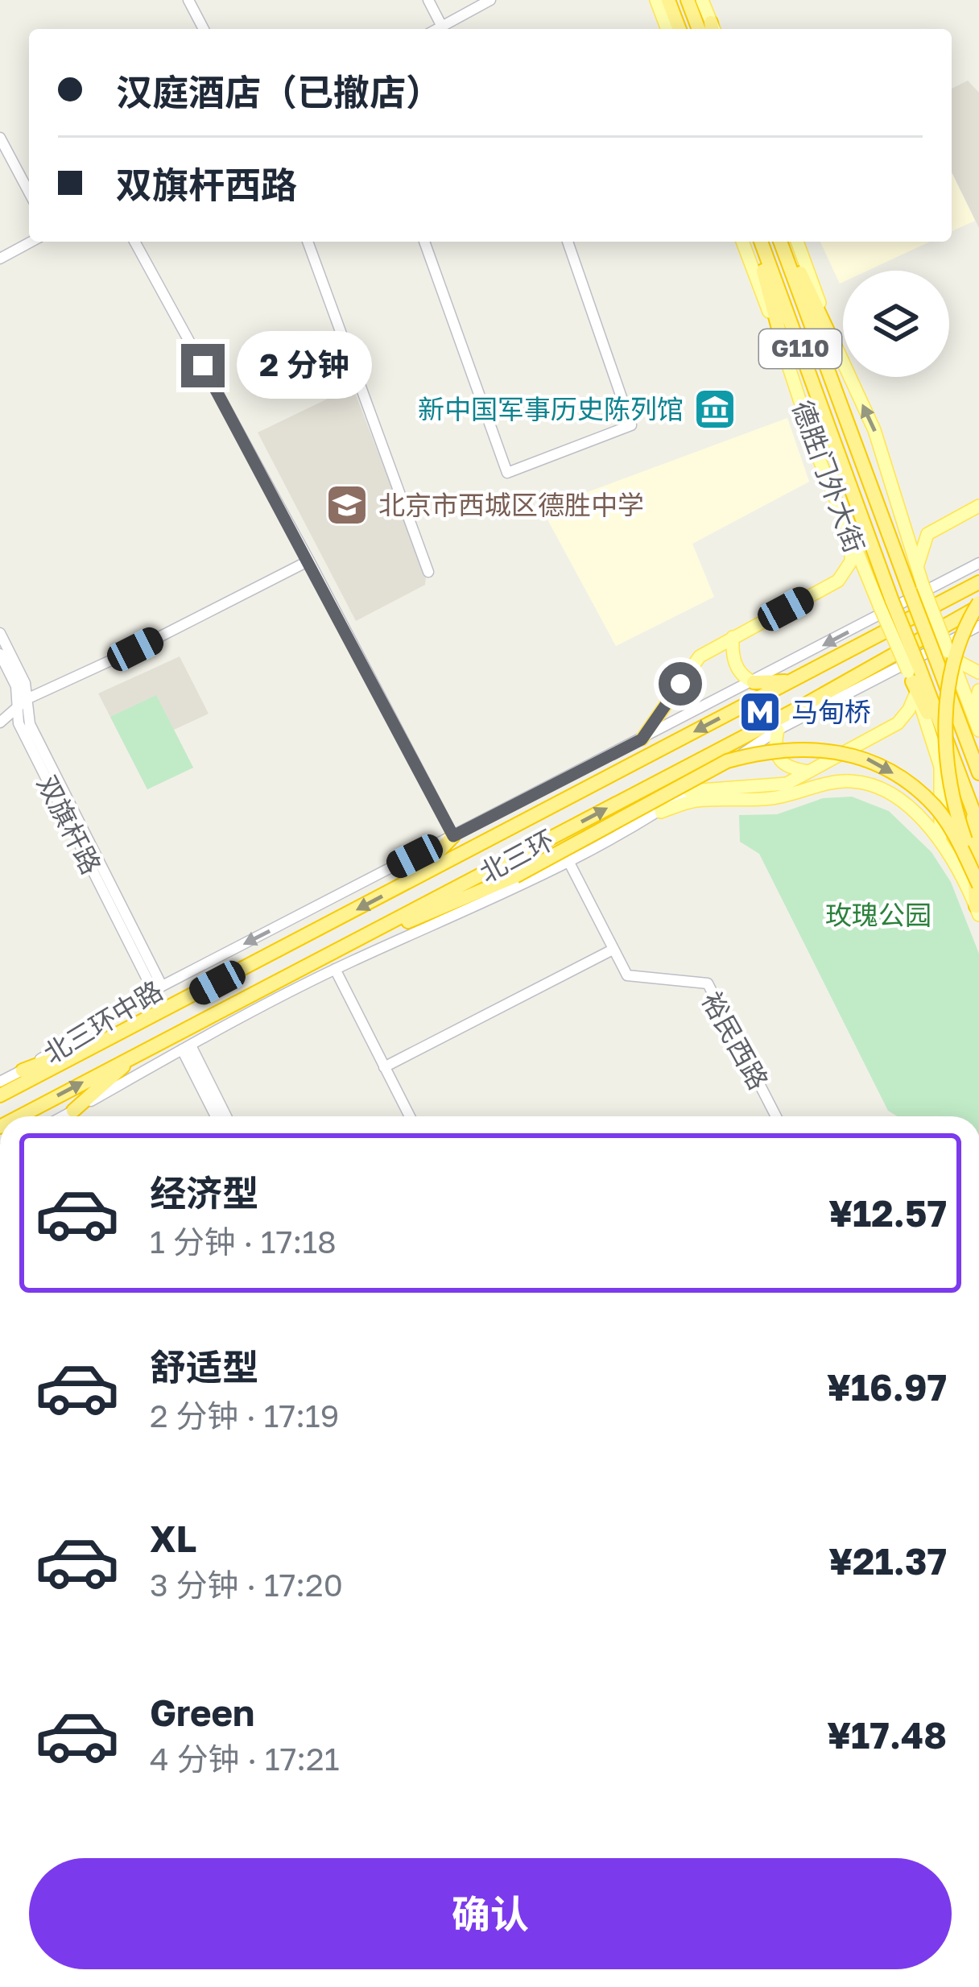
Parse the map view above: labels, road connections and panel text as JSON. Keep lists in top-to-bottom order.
{
  "streets": {
    "highway": ["G110", "德胜门外大街", "北三环"],
    "street": ["北三环中路", "裕民西路"]
  },
  "parks": ["玫瑰公园"],
  "places": {
    "museum": ["新中国军事历史陈列馆"],
    "school or university": ["北京市西城区德胜中学"],
    "metro station": ["马甸桥"]
  },
  "page": {
    "banner": ["汉庭酒店（已撤店）", "双旗杆西路"],
    "bubble": "2 分钟",
    "list": [
      {
        "name": "经济型",
        "note": "1 分钟 · 17:18",
        "value": "¥12.57"
      },
      {
        "name": "舒适型",
        "note": "2 分钟 · 17:19",
        "value": "¥16.97"
      },
      {
        "name": "XL",
        "note": "3 分钟 · 17:20",
        "value": "¥21.37"
      },
      {
        "name": "Green",
        "note": "4 分钟 · 17:21",
        "value": "¥17.48"
      }
    ],
    "buttons": "确认"
  }
}
